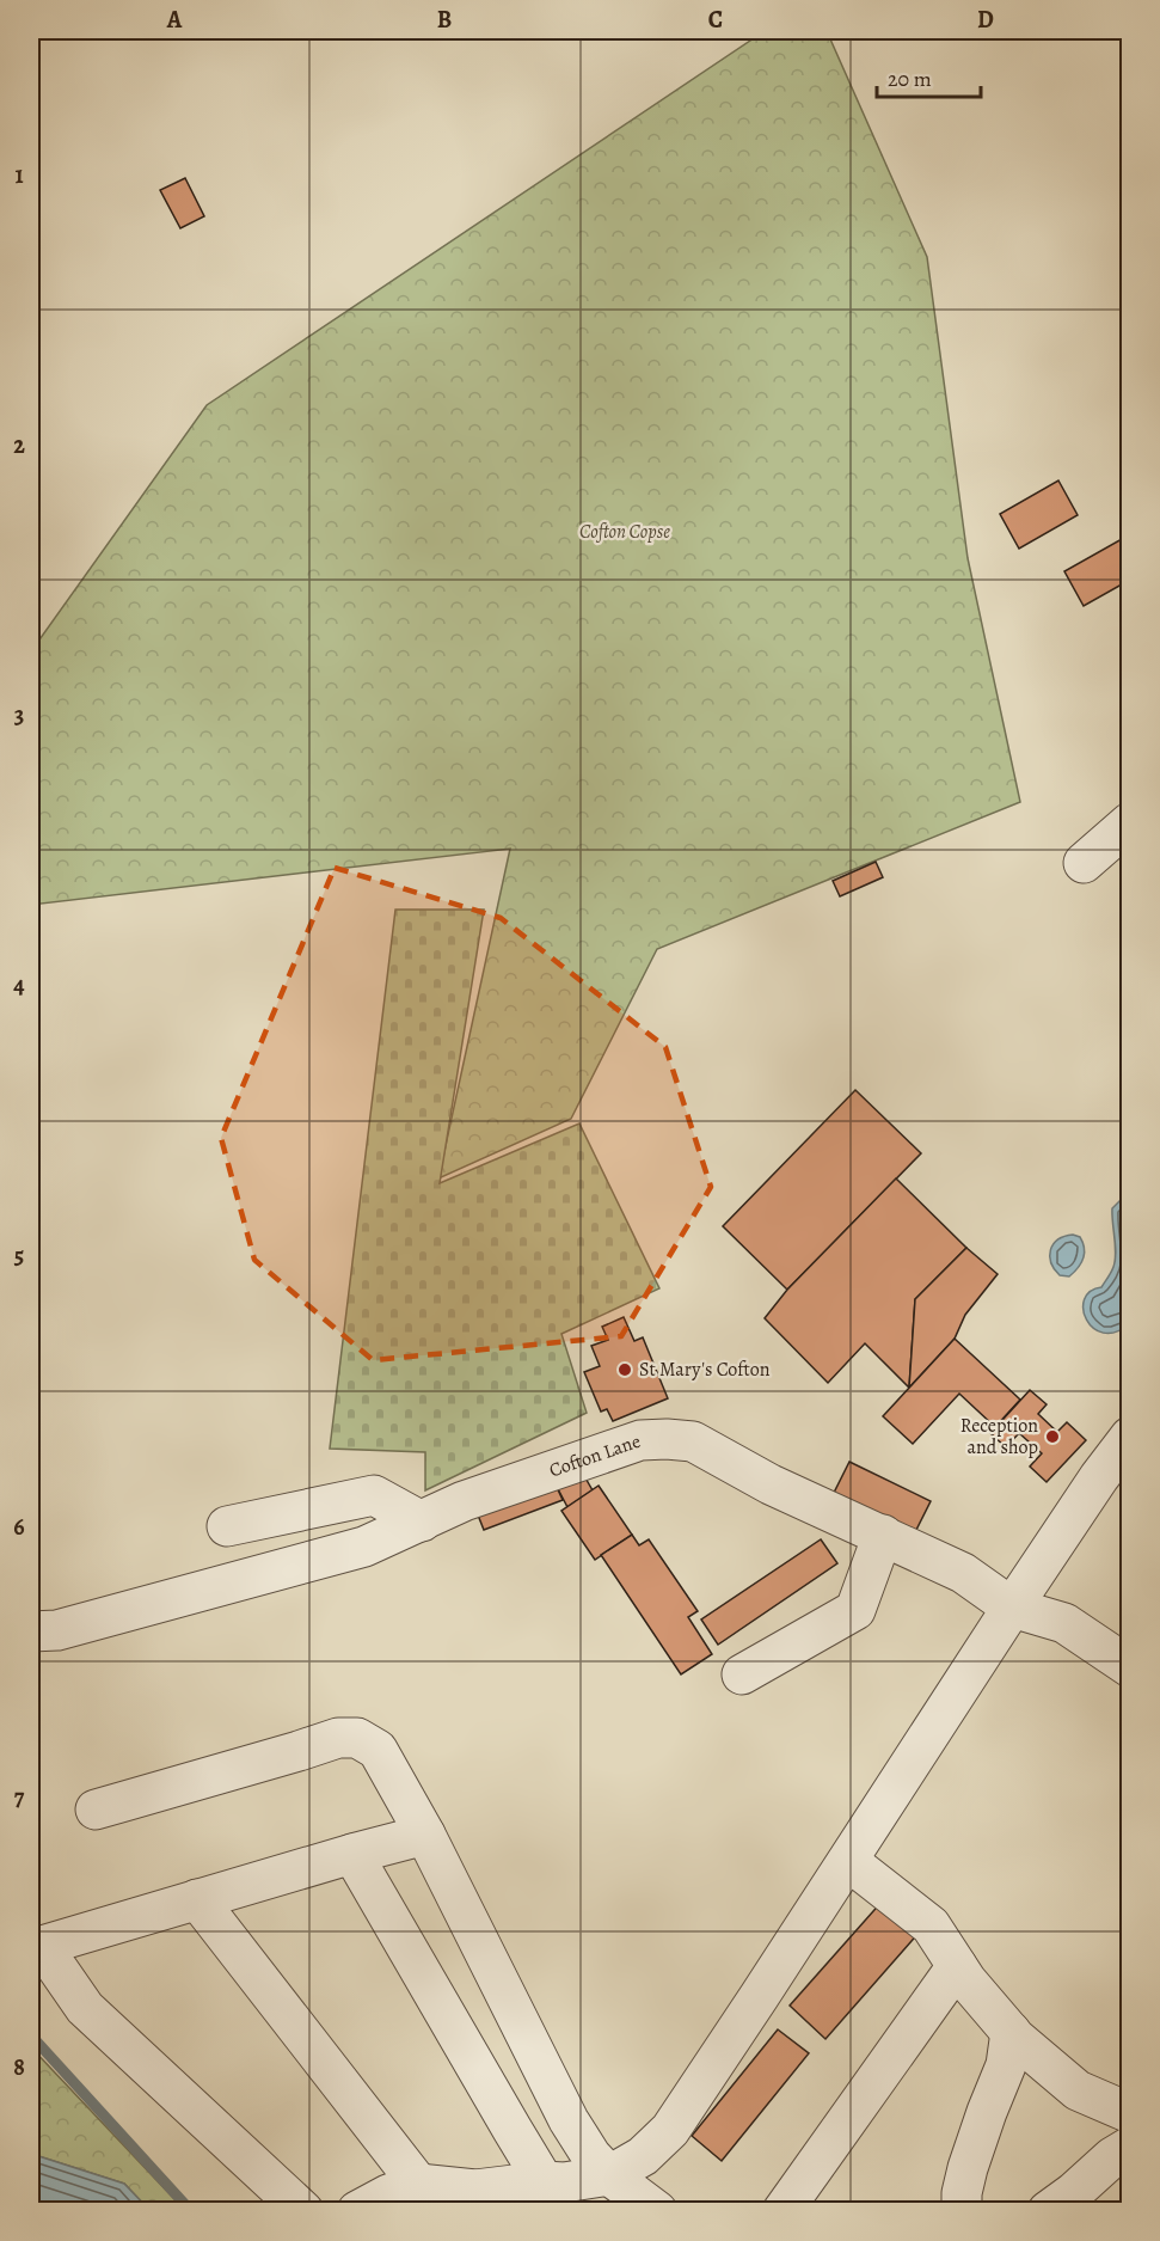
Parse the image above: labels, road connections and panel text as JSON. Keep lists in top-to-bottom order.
{
  "streets": {
    "street": ["Cofton Lane"]
  },
  "parks": ["Cofton Copse"],
  "places": ["St Mary's Cofton", "Reception and shop"],
  "scale_bar": "20 m",
  "grid": {
    "columns": [
      "A",
      "B",
      "C",
      "D"
    ],
    "rows": [
      "1",
      "2",
      "3",
      "4",
      "5",
      "6",
      "7",
      "8"
    ]
  }
}
